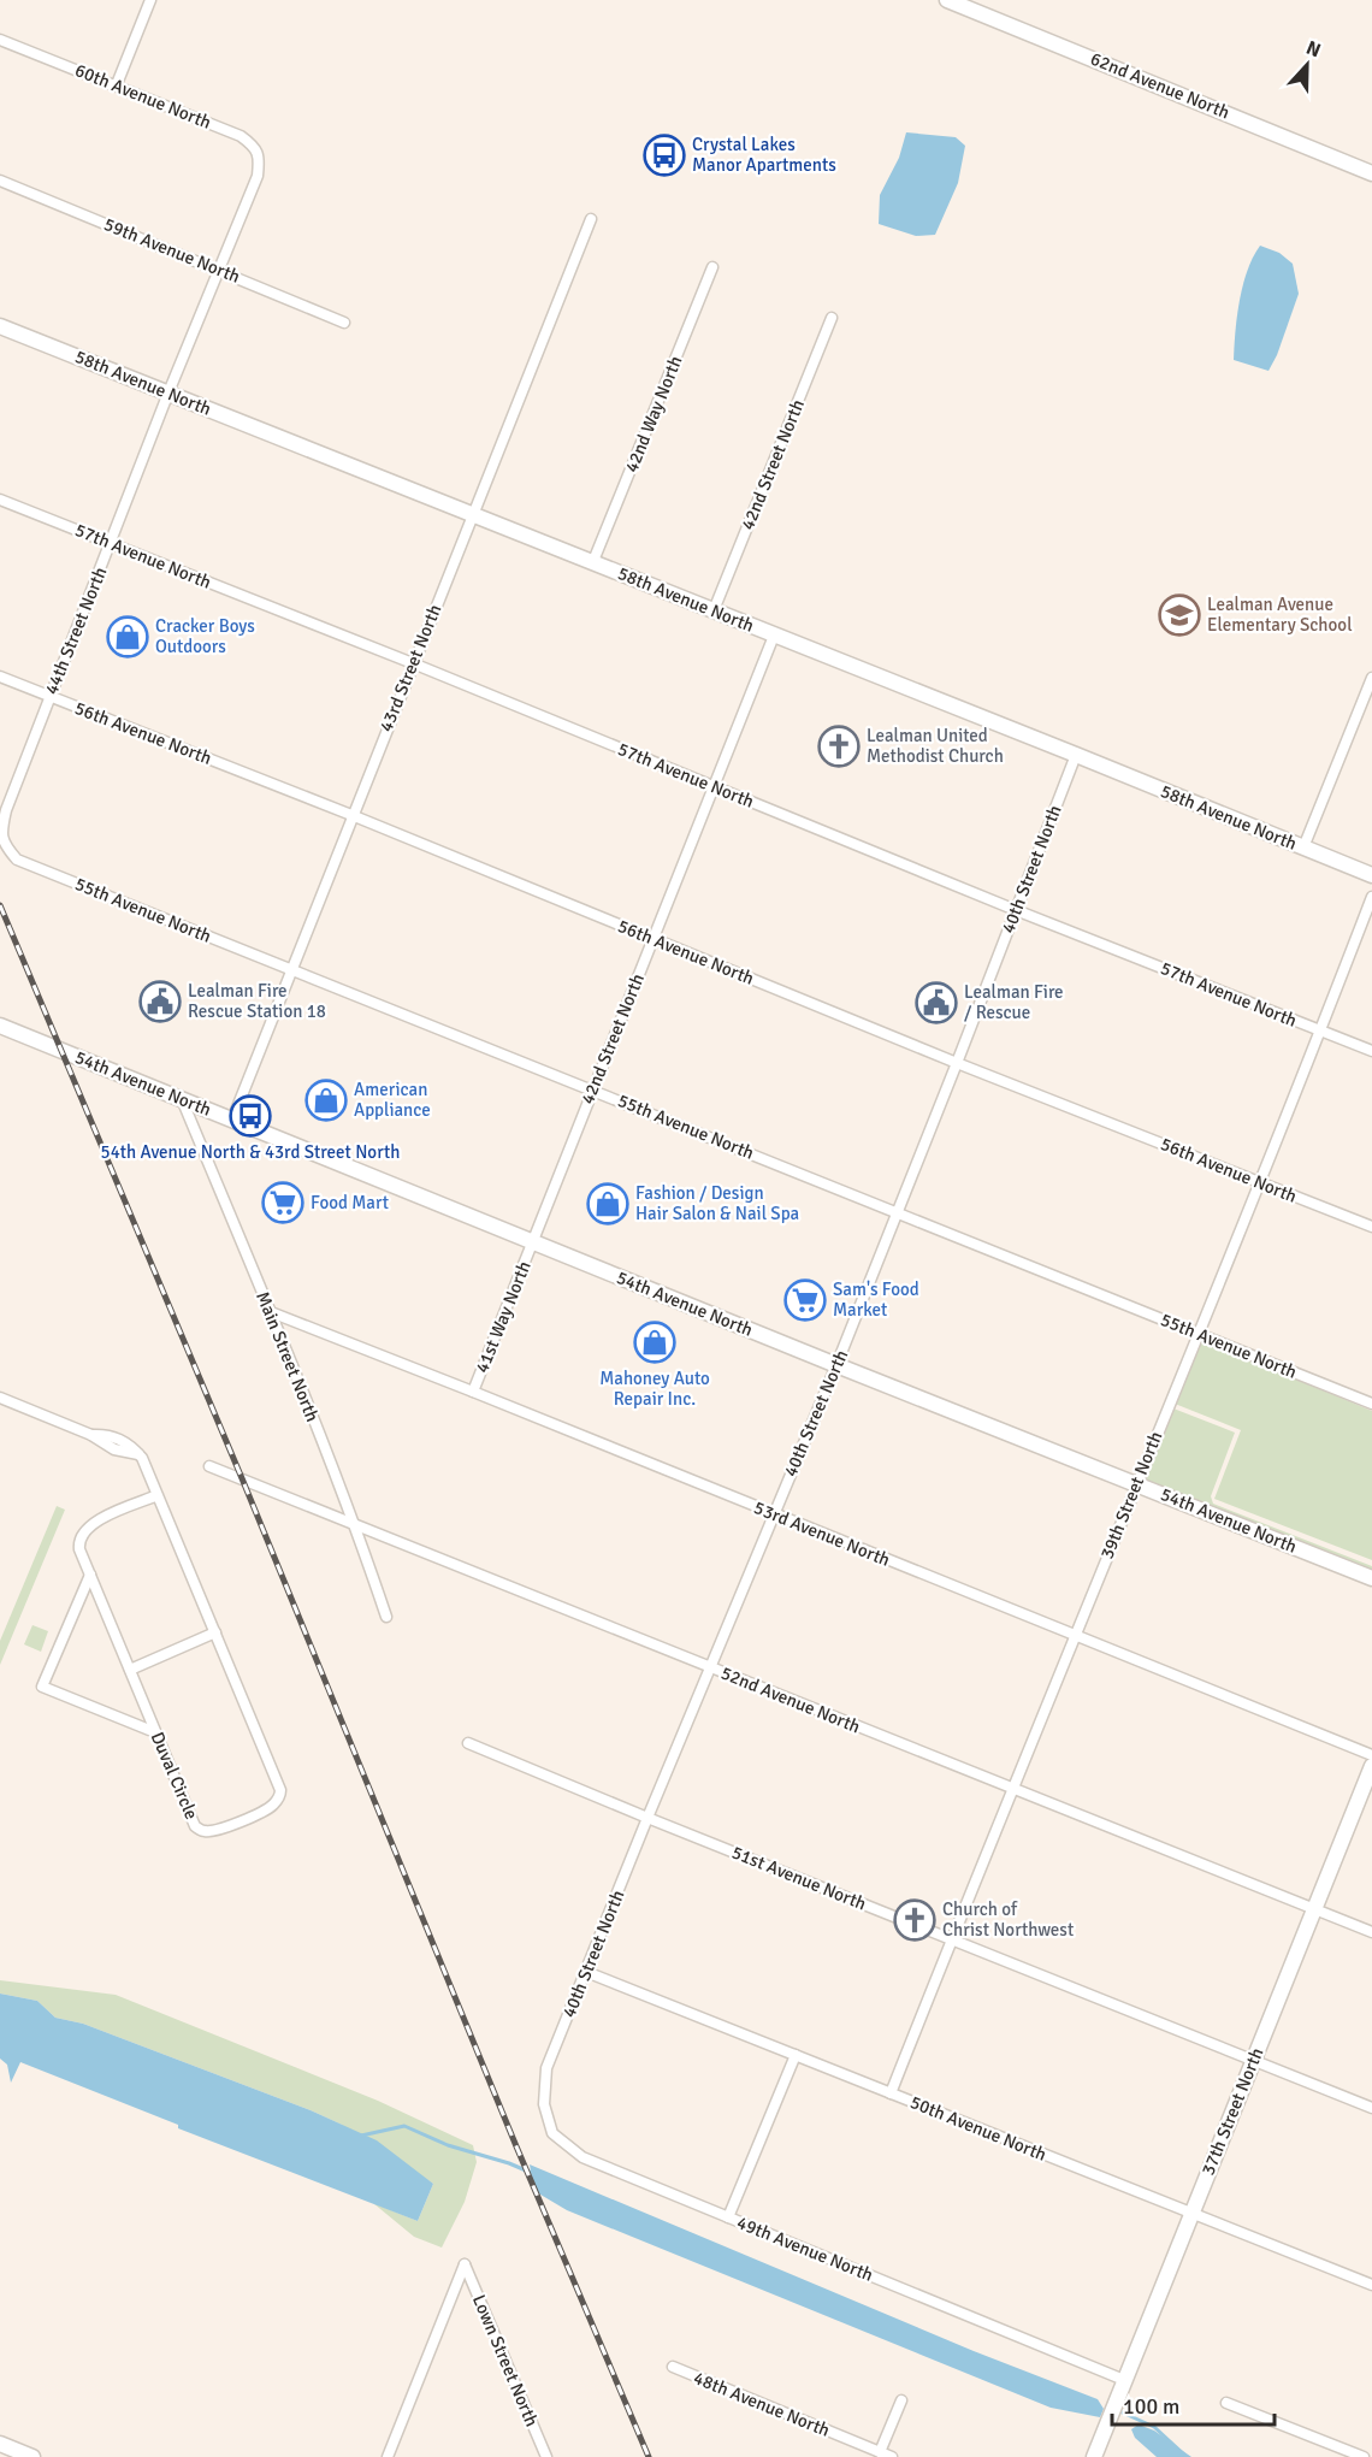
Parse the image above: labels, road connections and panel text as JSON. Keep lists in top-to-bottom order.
{
  "streets": {
    "street": [
      "62nd Avenue North",
      "60th Avenue North",
      "59th Avenue North",
      "58th Avenue North",
      "42nd Way North",
      "42nd Street North",
      "57th Avenue North",
      "44th Street North",
      "43rd Street North",
      "56th Avenue North",
      "40th Street North",
      "55th Avenue North",
      "54th Avenue North",
      "41st Way North",
      "Main Street North",
      "39th Street North",
      "53rd Avenue North",
      "52nd Avenue North",
      "Duval Circle",
      "51st Avenue North",
      "37th Street North",
      "50th Avenue North",
      "49th Avenue North",
      "Lown Street North",
      "48th Avenue North"
    ]
  },
  "crossings": [
    ["60th Avenue North", "44th Street North"],
    ["59th Avenue North", "44th Street North"],
    ["58th Avenue North", "42nd Way North"],
    ["58th Avenue North", "42nd Street North"],
    ["58th Avenue North", "44th Street North"],
    ["58th Avenue North", "43rd Street North"],
    ["58th Avenue North", "40th Street North"],
    ["42nd Street North", "57th Avenue North"],
    ["42nd Street North", "56th Avenue North"],
    ["42nd Street North", "55th Avenue North"],
    ["42nd Street North", "54th Avenue North"],
    ["42nd Street North", "41st Way North"],
    ["57th Avenue North", "44th Street North"],
    ["57th Avenue North", "43rd Street North"],
    ["57th Avenue North", "40th Street North"],
    ["57th Avenue North", "39th Street North"],
    ["44th Street North", "56th Avenue North"],
    ["44th Street North", "55th Avenue North"],
    ["43rd Street North", "56th Avenue North"],
    ["43rd Street North", "55th Avenue North"],
    ["43rd Street North", "54th Avenue North"],
    ["56th Avenue North", "40th Street North"],
    ["56th Avenue North", "39th Street North"],
    ["40th Street North", "55th Avenue North"],
    ["40th Street North", "54th Avenue North"],
    ["40th Street North", "53rd Avenue North"],
    ["40th Street North", "52nd Avenue North"],
    ["40th Street North", "51st Avenue North"],
    ["40th Street North", "50th Avenue North"],
    ["40th Street North", "49th Avenue North"],
    ["55th Avenue North", "39th Street North"],
    ["54th Avenue North", "41st Way North"],
    ["54th Avenue North", "Main Street North"],
    ["54th Avenue North", "39th Street North"],
    ["41st Way North", "53rd Avenue North"],
    ["Main Street North", "53rd Avenue North"],
    ["Main Street North", "52nd Avenue North"],
    ["39th Street North", "53rd Avenue North"],
    ["39th Street North", "52nd Avenue North"],
    ["39th Street North", "51st Avenue North"],
    ["39th Street North", "50th Avenue North"],
    ["52nd Avenue North", "37th Street North"],
    ["51st Avenue North", "37th Street North"],
    ["37th Street North", "50th Avenue North"],
    ["37th Street North", "49th Avenue North"]
  ],
  "places": {
    "bus stop": ["Crystal Lakes Manor Apartments", "54th Avenue North & 43rd Street North"],
    "school or university": ["Lealman Avenue Elementary School"],
    "shop": [
      "Cracker Boys Outdoors",
      "American Appliance",
      "Fashion / Design Hair Salon & Nail Spa",
      "Mahoney Auto Repair Inc."
    ],
    "church": ["Lealman United Methodist Church", "Church of Christ Northwest"],
    "public building": ["Lealman Fire Rescue Station 18", "Lealman Fire / Rescue"],
    "supermarket": ["Food Mart", "Sam's Food Market"]
  },
  "scale_bar": "100 m",
  "north": "top"
}
